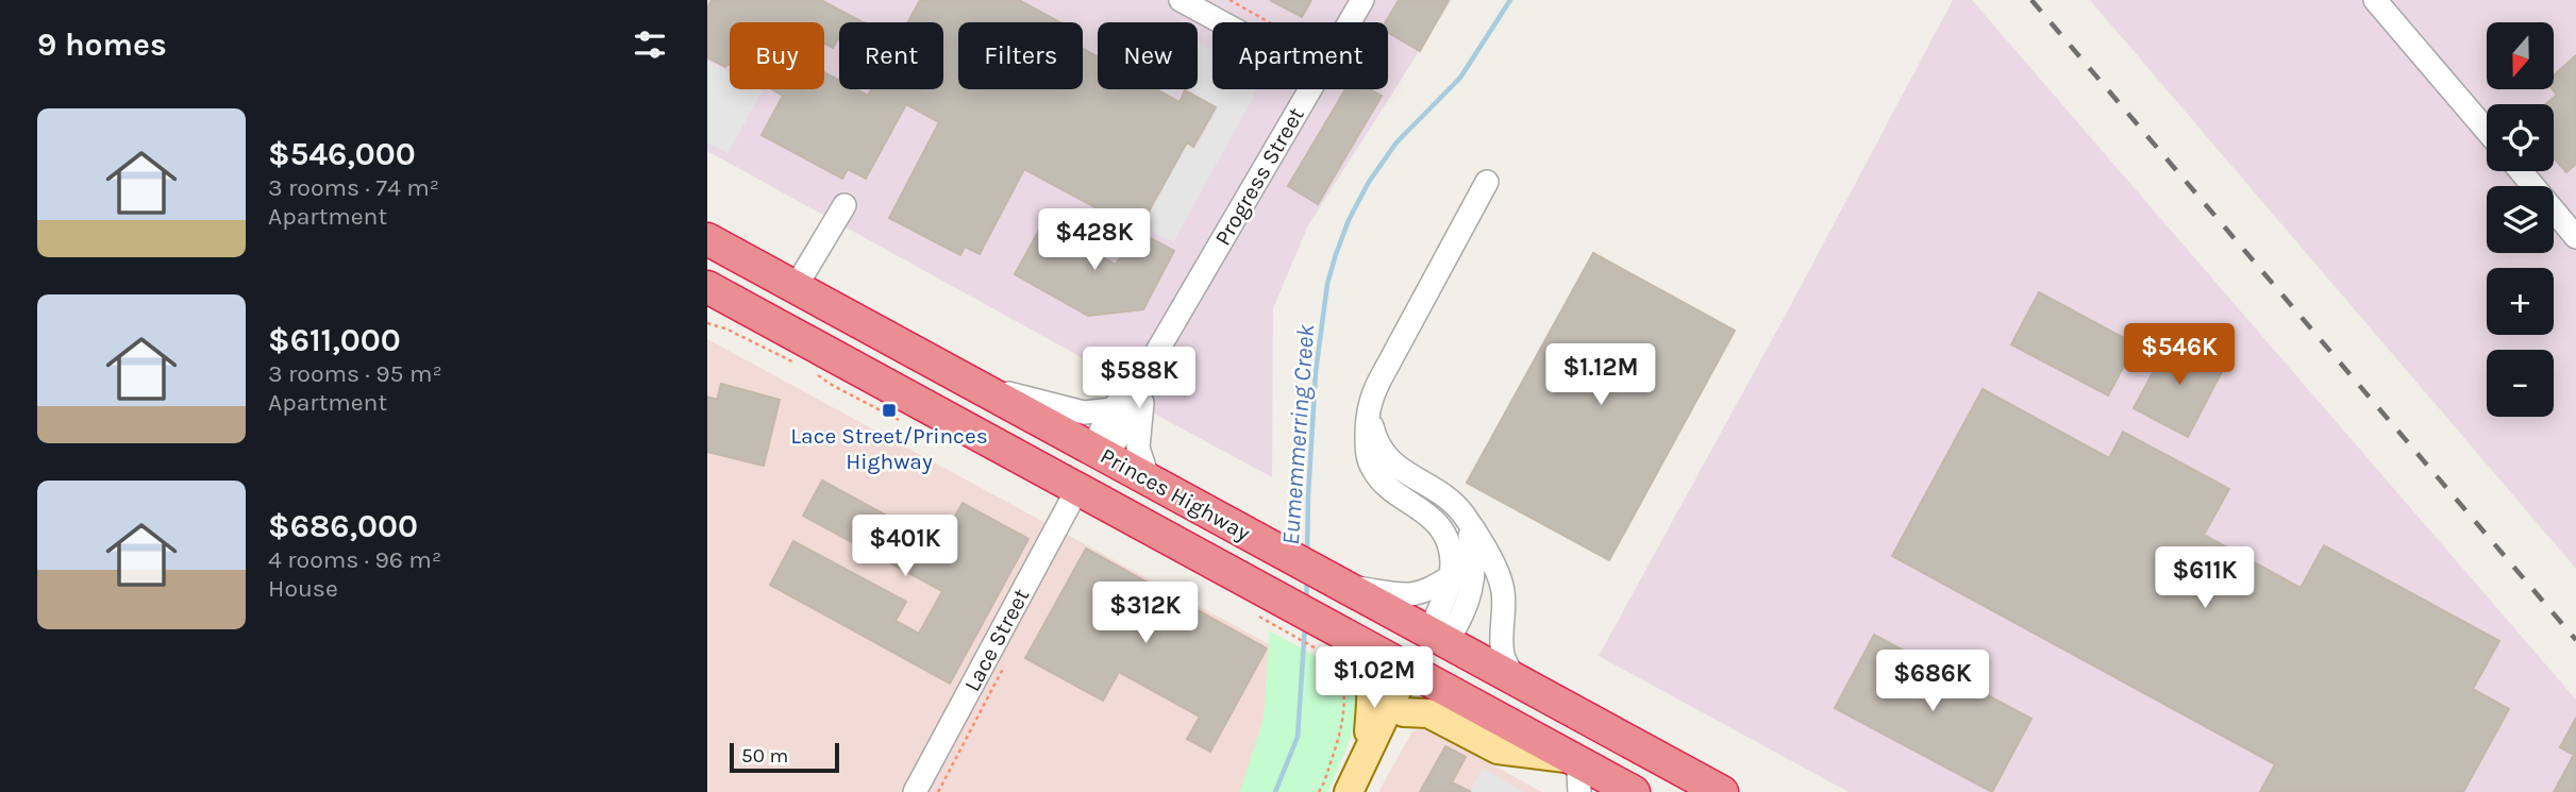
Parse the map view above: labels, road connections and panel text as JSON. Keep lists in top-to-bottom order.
{
  "streets": {
    "highway": ["Princes Highway"],
    "street": ["Progress Street", "Lace Street"]
  },
  "crossings": [
    ["Progress Street", "Princes Highway"],
    ["Princes Highway", "Lace Street"]
  ],
  "water": ["Eumemmerring Creek"],
  "places": {
    "transit": ["Lace Street/Princes Highway"]
  },
  "scale_bar": "50 m",
  "north": "bottom",
  "page": {
    "heading": "9 homes",
    "map_buttons": ["+", "−"],
    "chip": [
      "Buy",
      "Rent",
      "Filters",
      "New",
      "Apartment"
    ],
    "list": [
      {
        "name": "$546,000",
        "note": "3 rooms · 74 m² · Apartment"
      },
      {
        "name": "$611,000",
        "note": "3 rooms · 95 m² · Apartment"
      },
      {
        "name": "$686,000",
        "note": "4 rooms · 96 m² · House"
      }
    ],
    "price": [
      "$428K",
      "$546K",
      "$1.12M",
      "$588K",
      "$401K",
      "$611K",
      "$312K",
      "$1.02M",
      "$686K"
    ],
    "scale": "50 m"
  }
}
